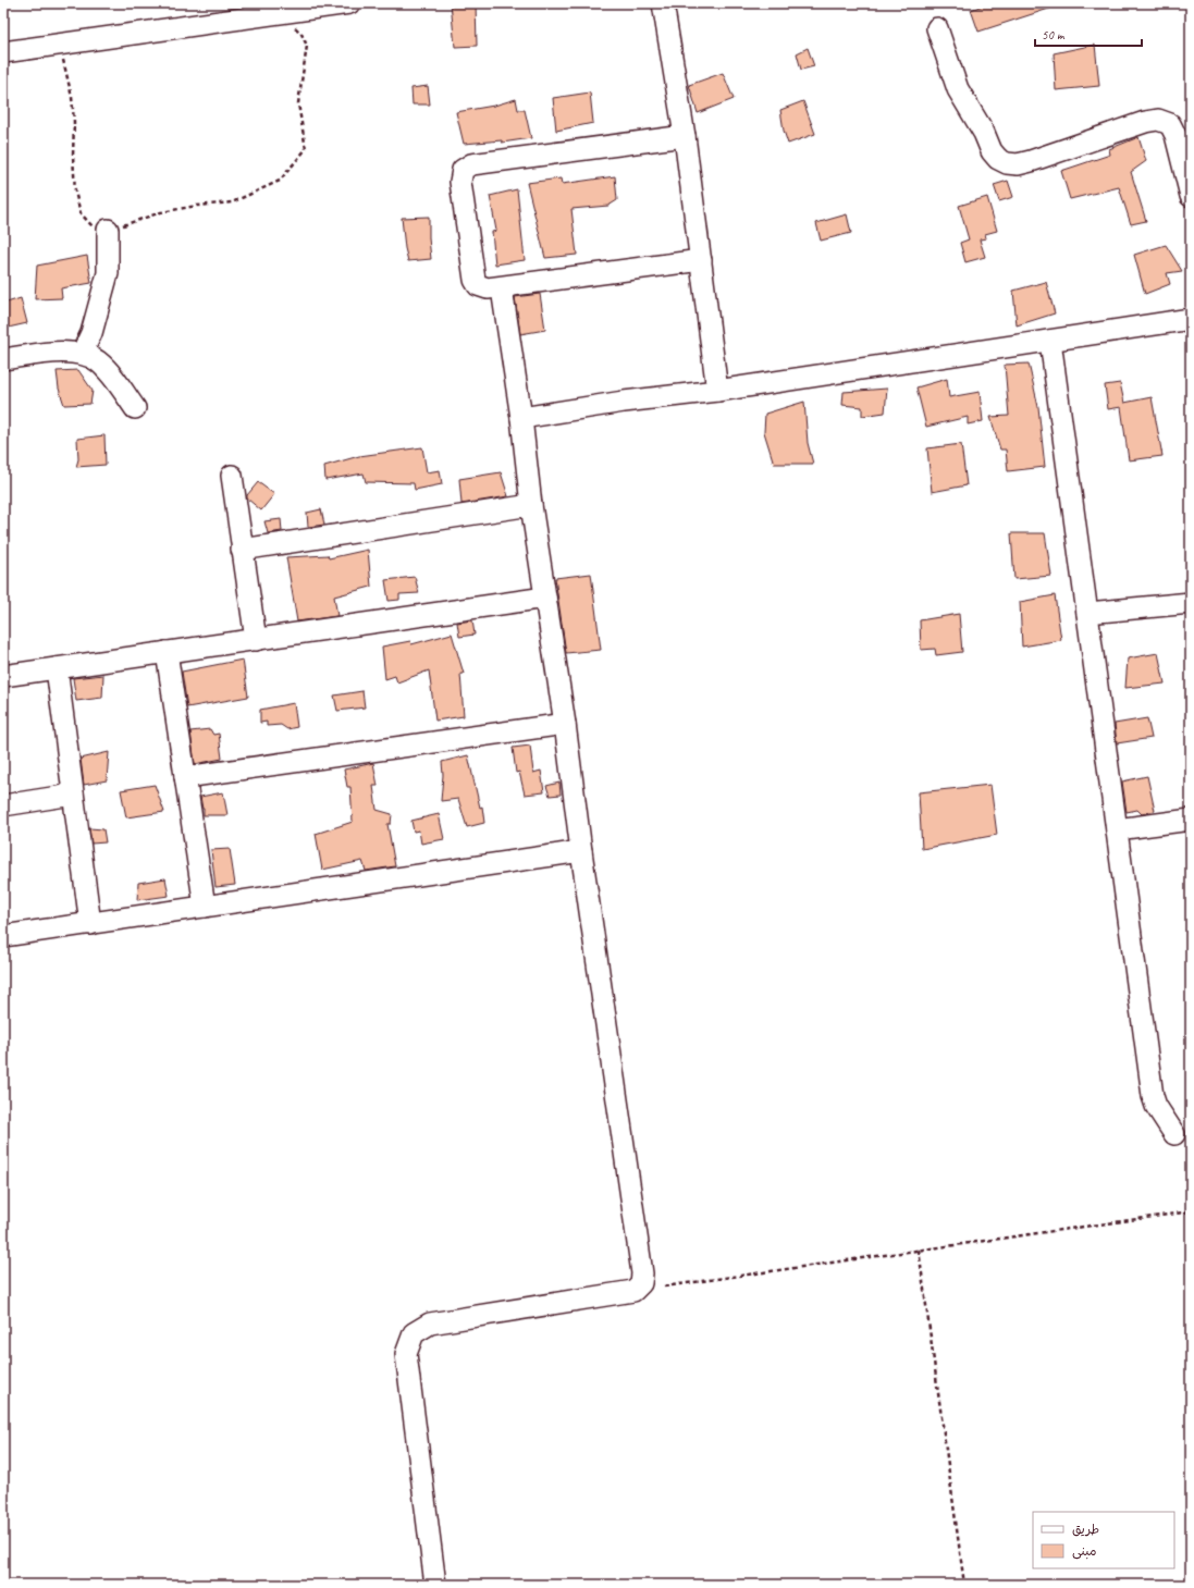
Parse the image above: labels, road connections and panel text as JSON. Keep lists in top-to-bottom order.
{
  "legend": ["طريق", "مبنى"],
  "scale_bar": "50 m"
}
